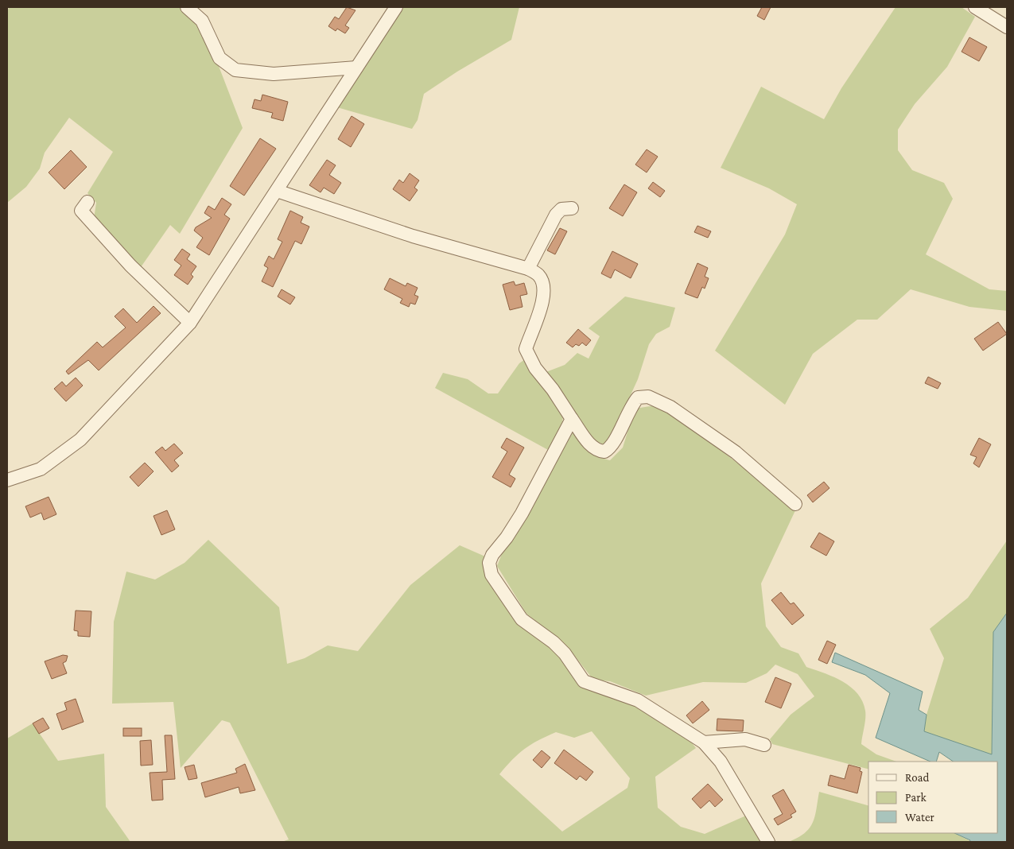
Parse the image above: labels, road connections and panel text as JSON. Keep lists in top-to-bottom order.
{
  "legend": ["Road", "Park", "Water"]
}
